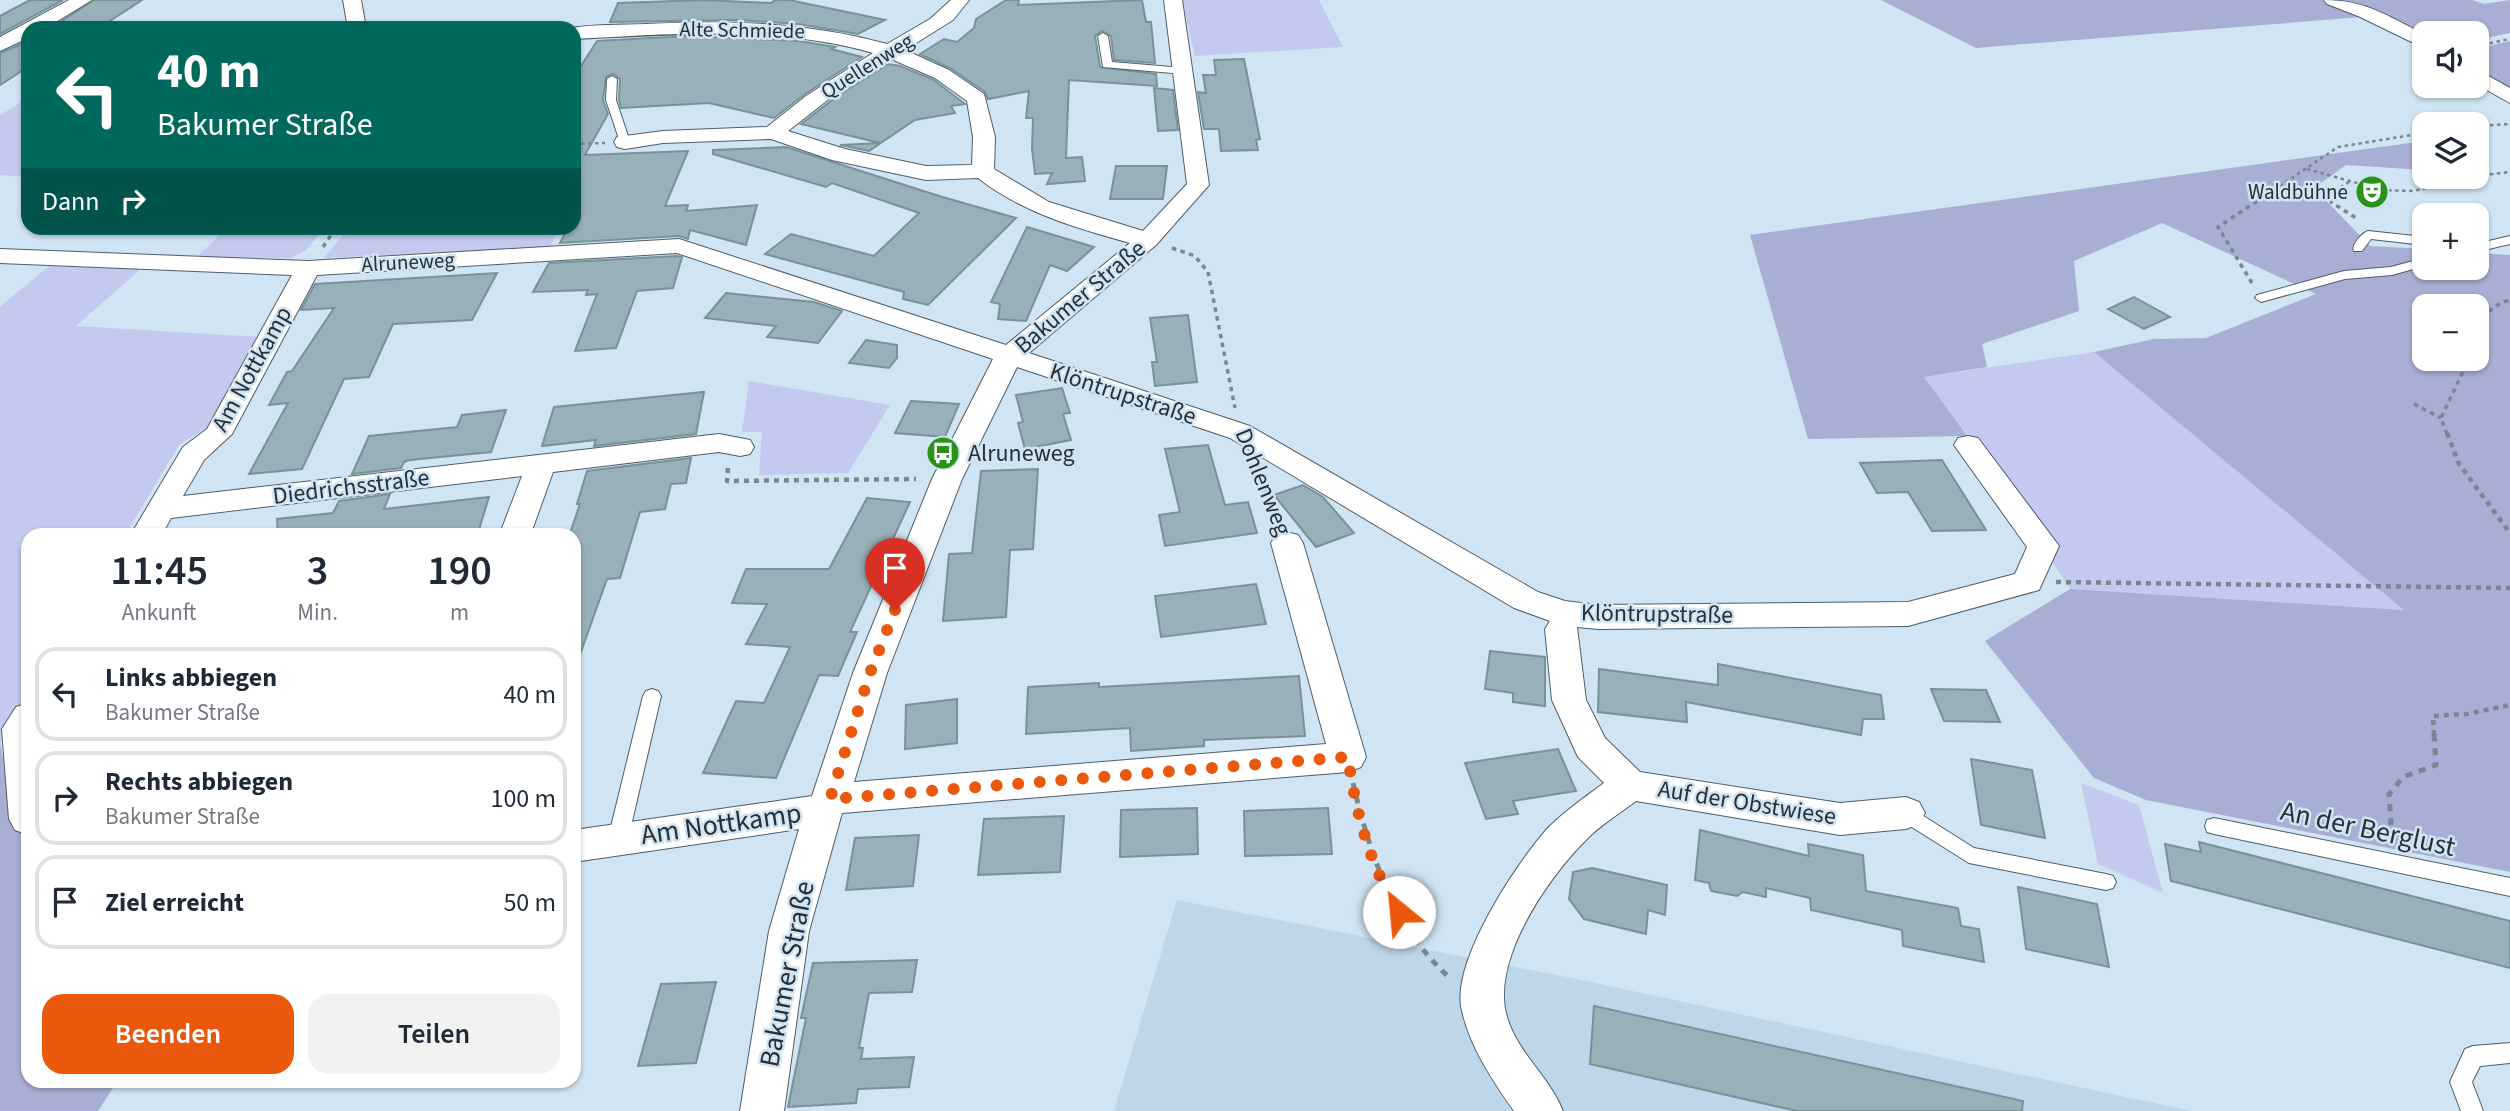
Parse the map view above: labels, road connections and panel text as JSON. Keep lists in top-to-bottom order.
{
  "streets": {
    "street": [
      "Alte Schmiede",
      "Quellenweg",
      "Alruneweg",
      "Bakumer Straße",
      "Am Nottkamp",
      "Klöntrupstraße",
      "Dohlenweg",
      "Diedrichsstraße",
      "Auf der Obstwiese"
    ],
    "lane": ["An der Berglust"]
  },
  "crossings": [
    ["Alte Schmiede", "Quellenweg"],
    ["Alruneweg", "Bakumer Straße"],
    ["Alruneweg", "Am Nottkamp"],
    ["Alruneweg", "Klöntrupstraße"],
    ["Bakumer Straße", "Am Nottkamp"],
    ["Bakumer Straße", "Klöntrupstraße"],
    ["Bakumer Straße", "Dohlenweg"],
    ["Am Nottkamp", "Diedrichsstraße"],
    ["Klöntrupstraße", "Dohlenweg"]
  ],
  "places": {
    "theatre": ["Waldbühne"],
    "bus stop": ["Alruneweg"]
  },
  "page": {
    "map_buttons": ["+", "−"],
    "turn": ["40 m", "Bakumer Straße"],
    "then": "Dann",
    "eta": [
      "11:45",
      "Ankunft",
      "3",
      "Min.",
      "190",
      "m"
    ],
    "list": [
      {
        "name": "Links abbiegen",
        "note": "Bakumer Straße",
        "value": "40 m"
      },
      {
        "name": "Rechts abbiegen",
        "note": "Bakumer Straße",
        "value": "100 m"
      },
      {
        "name": "Ziel erreicht",
        "value": "50 m"
      }
    ],
    "buttons": ["Beenden", "Teilen"]
  }
}
